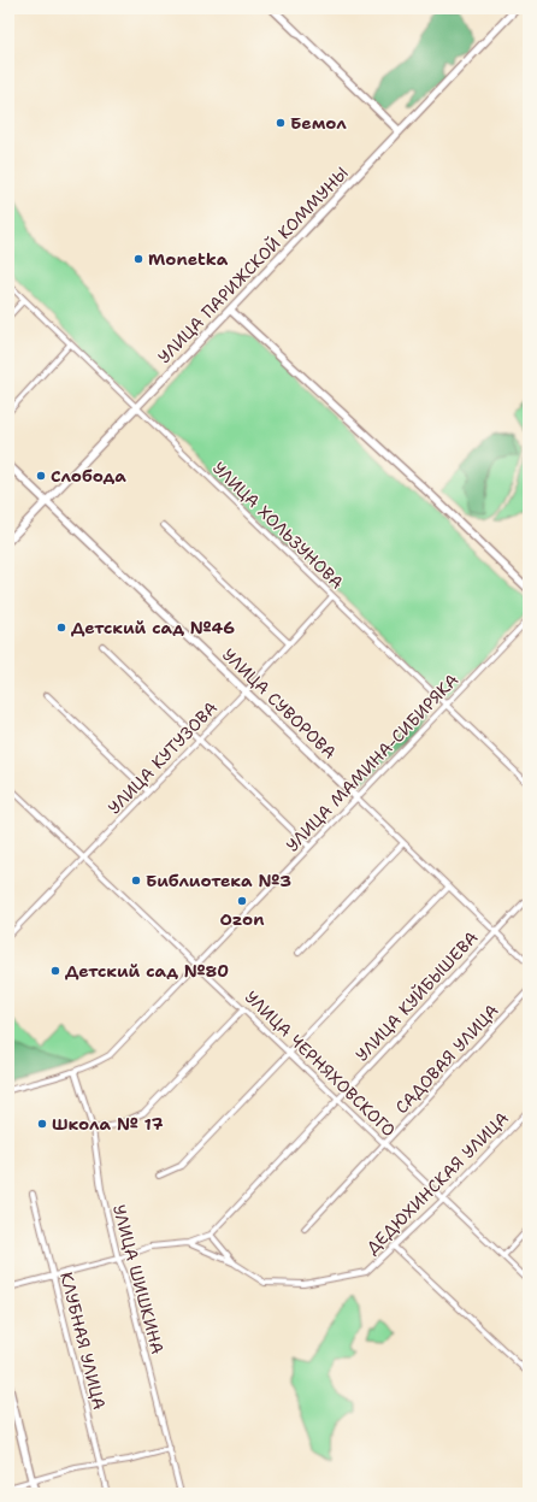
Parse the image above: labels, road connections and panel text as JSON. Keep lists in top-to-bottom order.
{
  "streets": {
    "main road": ["УЛИЦА ПАРИЖСКОЙ КОММУНЫ", "УЛИЦА СУВОРОВА"],
    "street": [
      "УЛИЦА ХОЛЬЗУНОВА",
      "УЛИЦА КУТУЗОВА",
      "УЛИЦА МАМИНА-СИБИРЯКА",
      "УЛИЦА КУЙБЫШЕВА",
      "САДОВАЯ УЛИЦА",
      "УЛИЦА ЧЕРНЯХОВСКОГО",
      "ДЕДЮХИНСКАЯ УЛИЦА",
      "УЛИЦА ШИШКИНА",
      "КЛУБНАЯ УЛИЦА"
    ]
  },
  "crossings": [
    ["УЛИЦА ПАРИЖСКОЙ КОММУНЫ", "УЛИЦА ХОЛЬЗУНОВА"],
    ["УЛИЦА ПАРИЖСКОЙ КОММУНЫ", "УЛИЦА СУВОРОВА"],
    ["УЛИЦА ХОЛЬЗУНОВА", "УЛИЦА КУТУЗОВА"],
    ["УЛИЦА ХОЛЬЗУНОВА", "УЛИЦА МАМИНА-СИБИРЯКА"],
    ["УЛИЦА СУВОРОВА", "УЛИЦА КУТУЗОВА"],
    ["УЛИЦА СУВОРОВА", "УЛИЦА МАМИНА-СИБИРЯКА"],
    ["УЛИЦА СУВОРОВА", "УЛИЦА КУЙБЫШЕВА"],
    ["УЛИЦА КУТУЗОВА", "УЛИЦА ЧЕРНЯХОВСКОГО"],
    ["УЛИЦА МАМИНА-СИБИРЯКА", "УЛИЦА ЧЕРНЯХОВСКОГО"],
    ["УЛИЦА МАМИНА-СИБИРЯКА", "УЛИЦА ШИШКИНА"],
    ["УЛИЦА КУЙБЫШЕВА", "УЛИЦА ЧЕРНЯХОВСКОГО"],
    ["УЛИЦА КУЙБЫШЕВА", "ДЕДЮХИНСКАЯ УЛИЦА"],
    ["УЛИЦА КУЙБЫШЕВА", "УЛИЦА ШИШКИНА"],
    ["УЛИЦА КУЙБЫШЕВА", "КЛУБНАЯ УЛИЦА"],
    ["САДОВАЯ УЛИЦА", "УЛИЦА ЧЕРНЯХОВСКОГО"],
    ["УЛИЦА ЧЕРНЯХОВСКОГО", "ДЕДЮХИНСКАЯ УЛИЦА"]
  ],
  "places": [
    "Бемол",
    "Monetka",
    "Слобода",
    "Детский сад №46",
    "Библиотека №3",
    "Ozon",
    "Детский сад №80",
    "Школа № 17"
  ]
}
